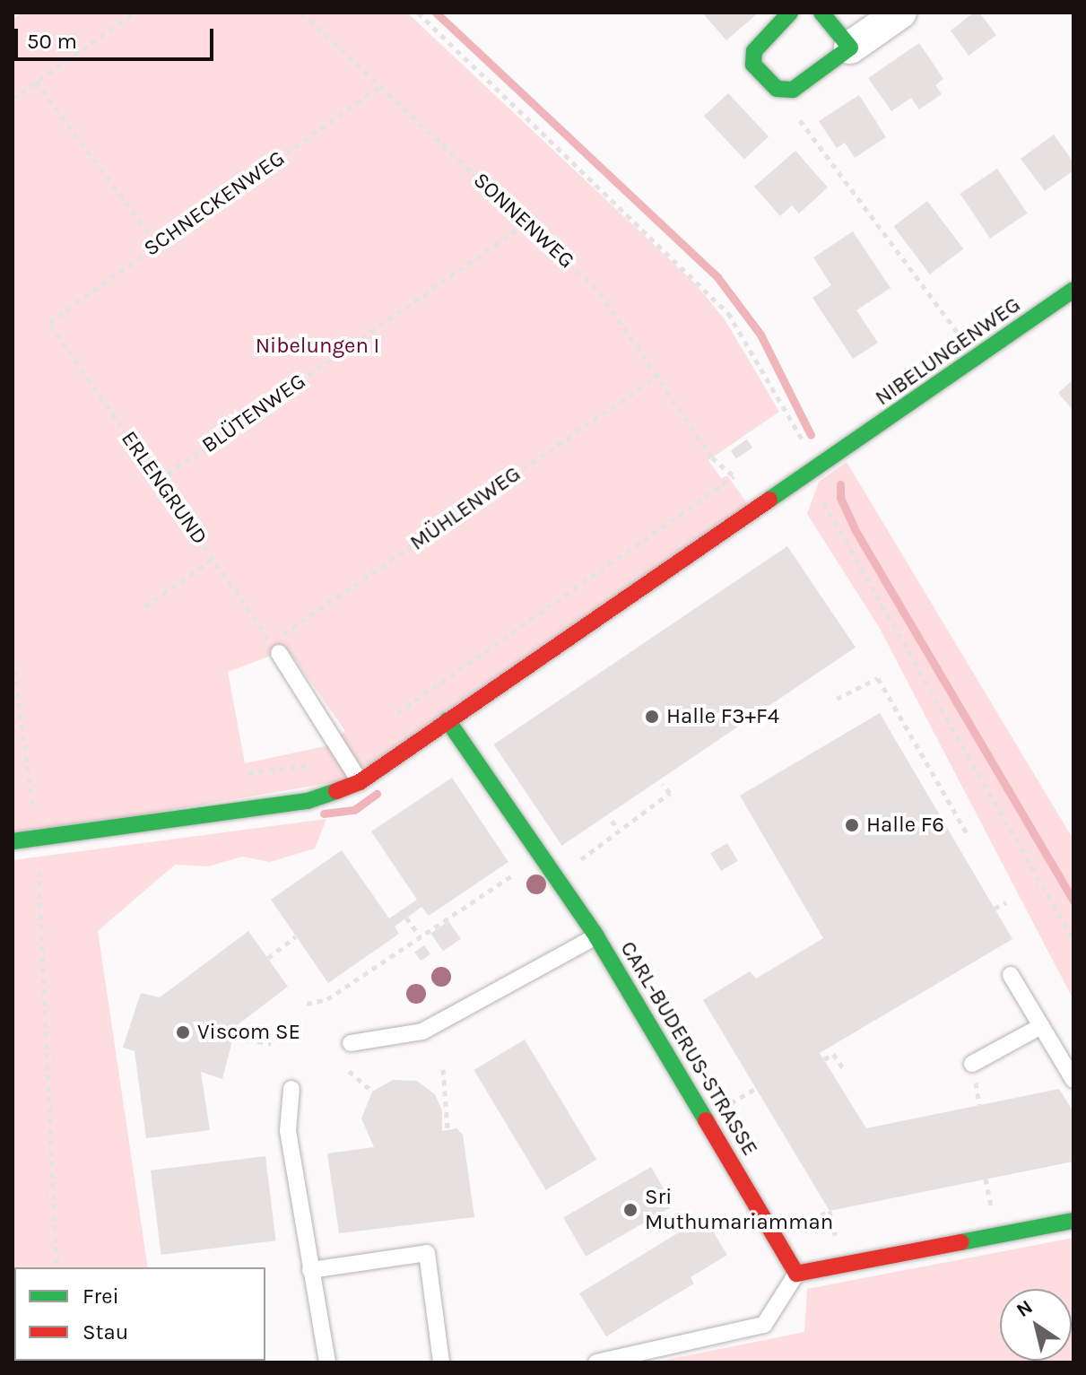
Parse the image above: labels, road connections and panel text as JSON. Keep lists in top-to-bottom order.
{
  "streets": {
    "street": ["NIBELUNGENWEG", "CARL-BUDERUS-STRASSE"],
    "path": [
      "SCHNECKENWEG",
      "SONNENWEG",
      "BLÜTENWEG",
      "ERLENGRUND",
      "MÜHLENWEG"
    ]
  },
  "crossings": [
    ["SCHNECKENWEG", "SONNENWEG"],
    ["SCHNECKENWEG", "ERLENGRUND"],
    ["SONNENWEG", "BLÜTENWEG"],
    ["SONNENWEG", "MÜHLENWEG"],
    ["BLÜTENWEG", "ERLENGRUND"],
    ["ERLENGRUND", "MÜHLENWEG"]
  ],
  "parks": ["Nibelungen I"],
  "places": [
    "Halle F3+F4",
    "Halle F6",
    "Viscom SE",
    "Sri Muthumariamman"
  ],
  "legend": ["Frei", "Stau"],
  "scale_bar": "50 m",
  "north": "top left"
}
